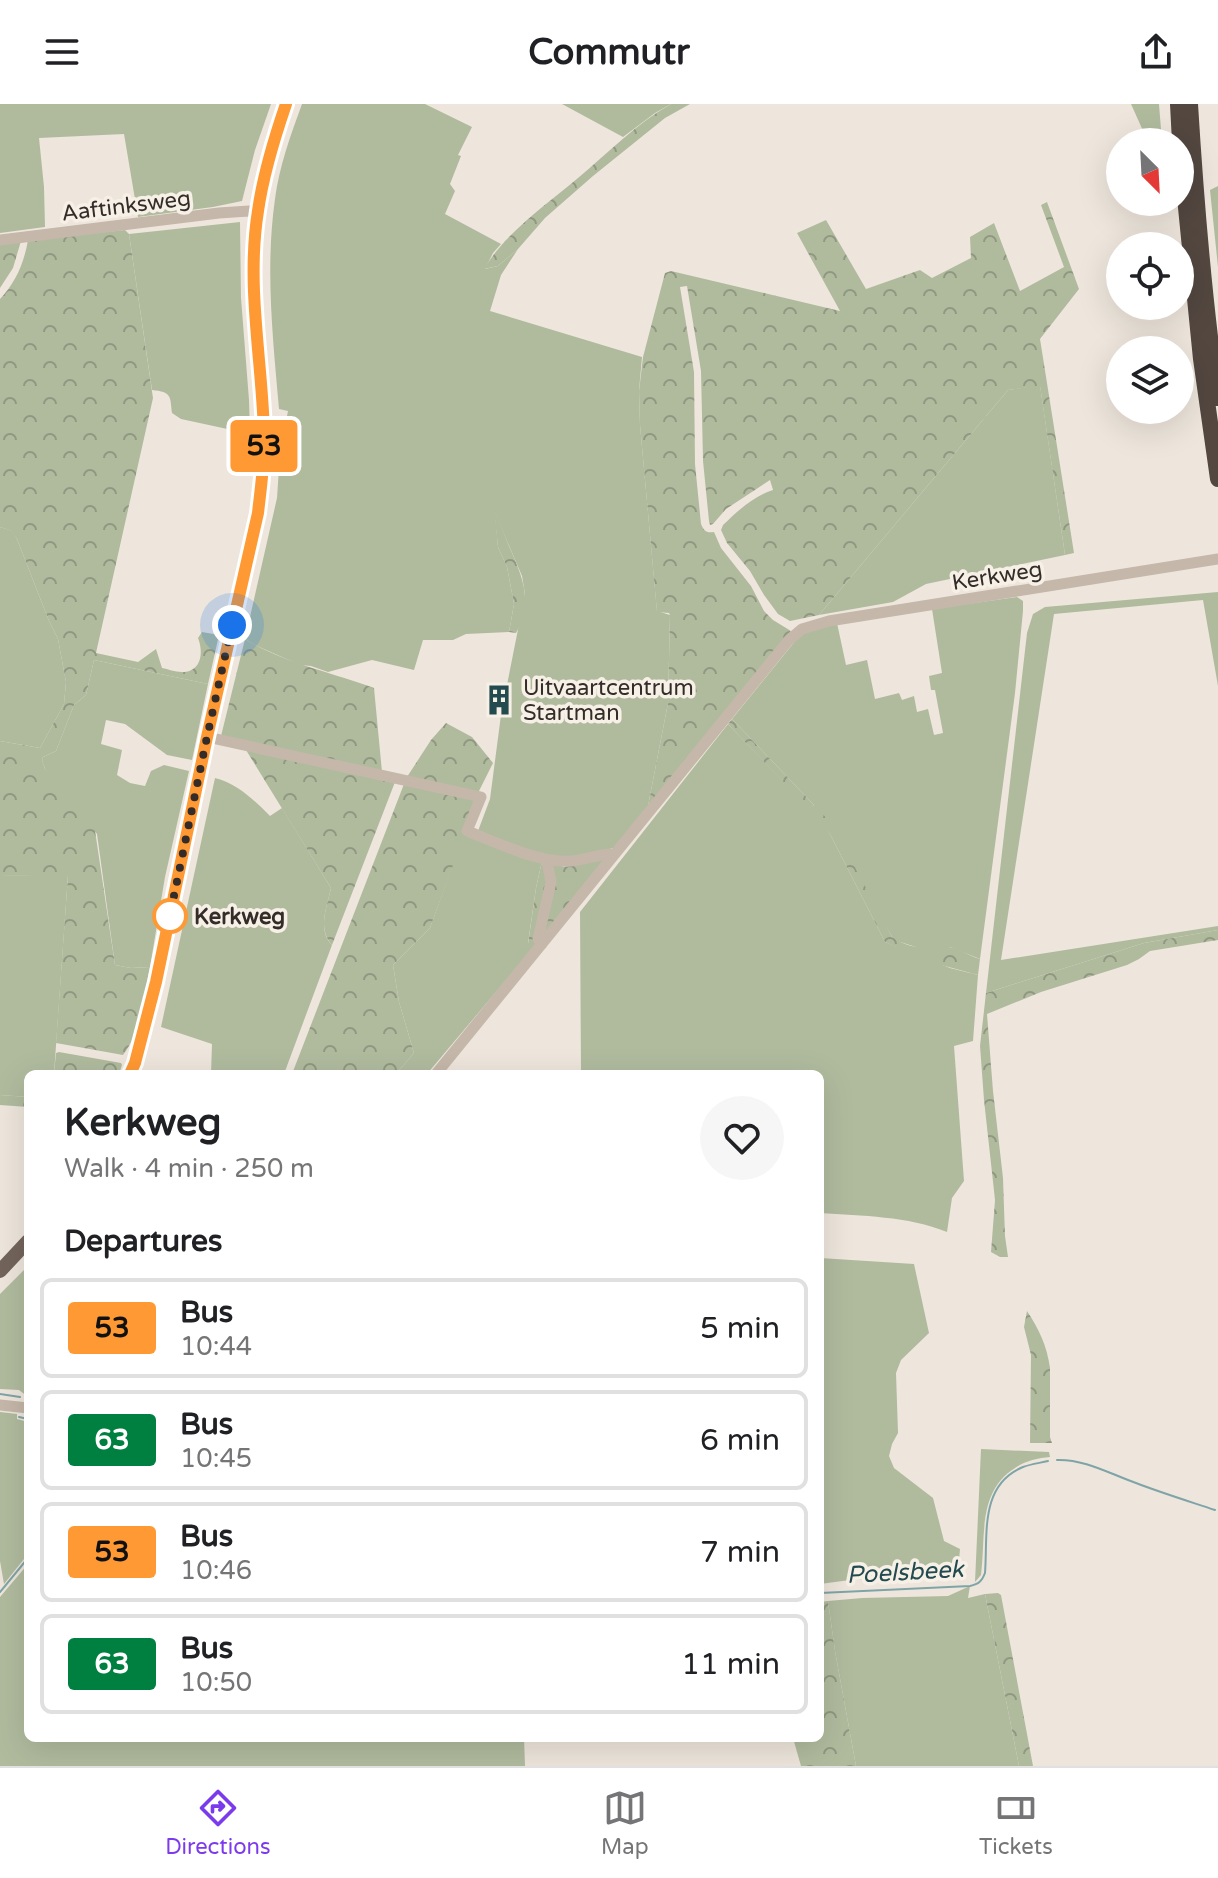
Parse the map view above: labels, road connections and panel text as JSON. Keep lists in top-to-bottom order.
{
  "streets": {
    "street": ["Aaftinksweg", "Kerkweg"]
  },
  "water": ["Poelsbeek"],
  "places": {
    "building": ["Uitvaartcentrum Startman"],
    "other": ["Kerkweg"]
  },
  "lines": ["bus line 53"],
  "north": "bottom right",
  "page": {
    "header": "Commutr",
    "on_map": "53",
    "heading": [
      ["Kerkweg", "Walk · 4 min · 250 m"],
      "Departures"
    ],
    "list": [
      {
        "mark": "53",
        "name": "Bus",
        "note": "10:44",
        "value": "5 min"
      },
      {
        "mark": "63",
        "name": "Bus",
        "note": "10:45",
        "value": "6 min"
      },
      {
        "mark": "53",
        "name": "Bus",
        "note": "10:46",
        "value": "7 min"
      },
      {
        "mark": "63",
        "name": "Bus",
        "note": "10:50",
        "value": "11 min"
      }
    ],
    "tabs": ["Directions", "Map", "Tickets"]
  }
}
